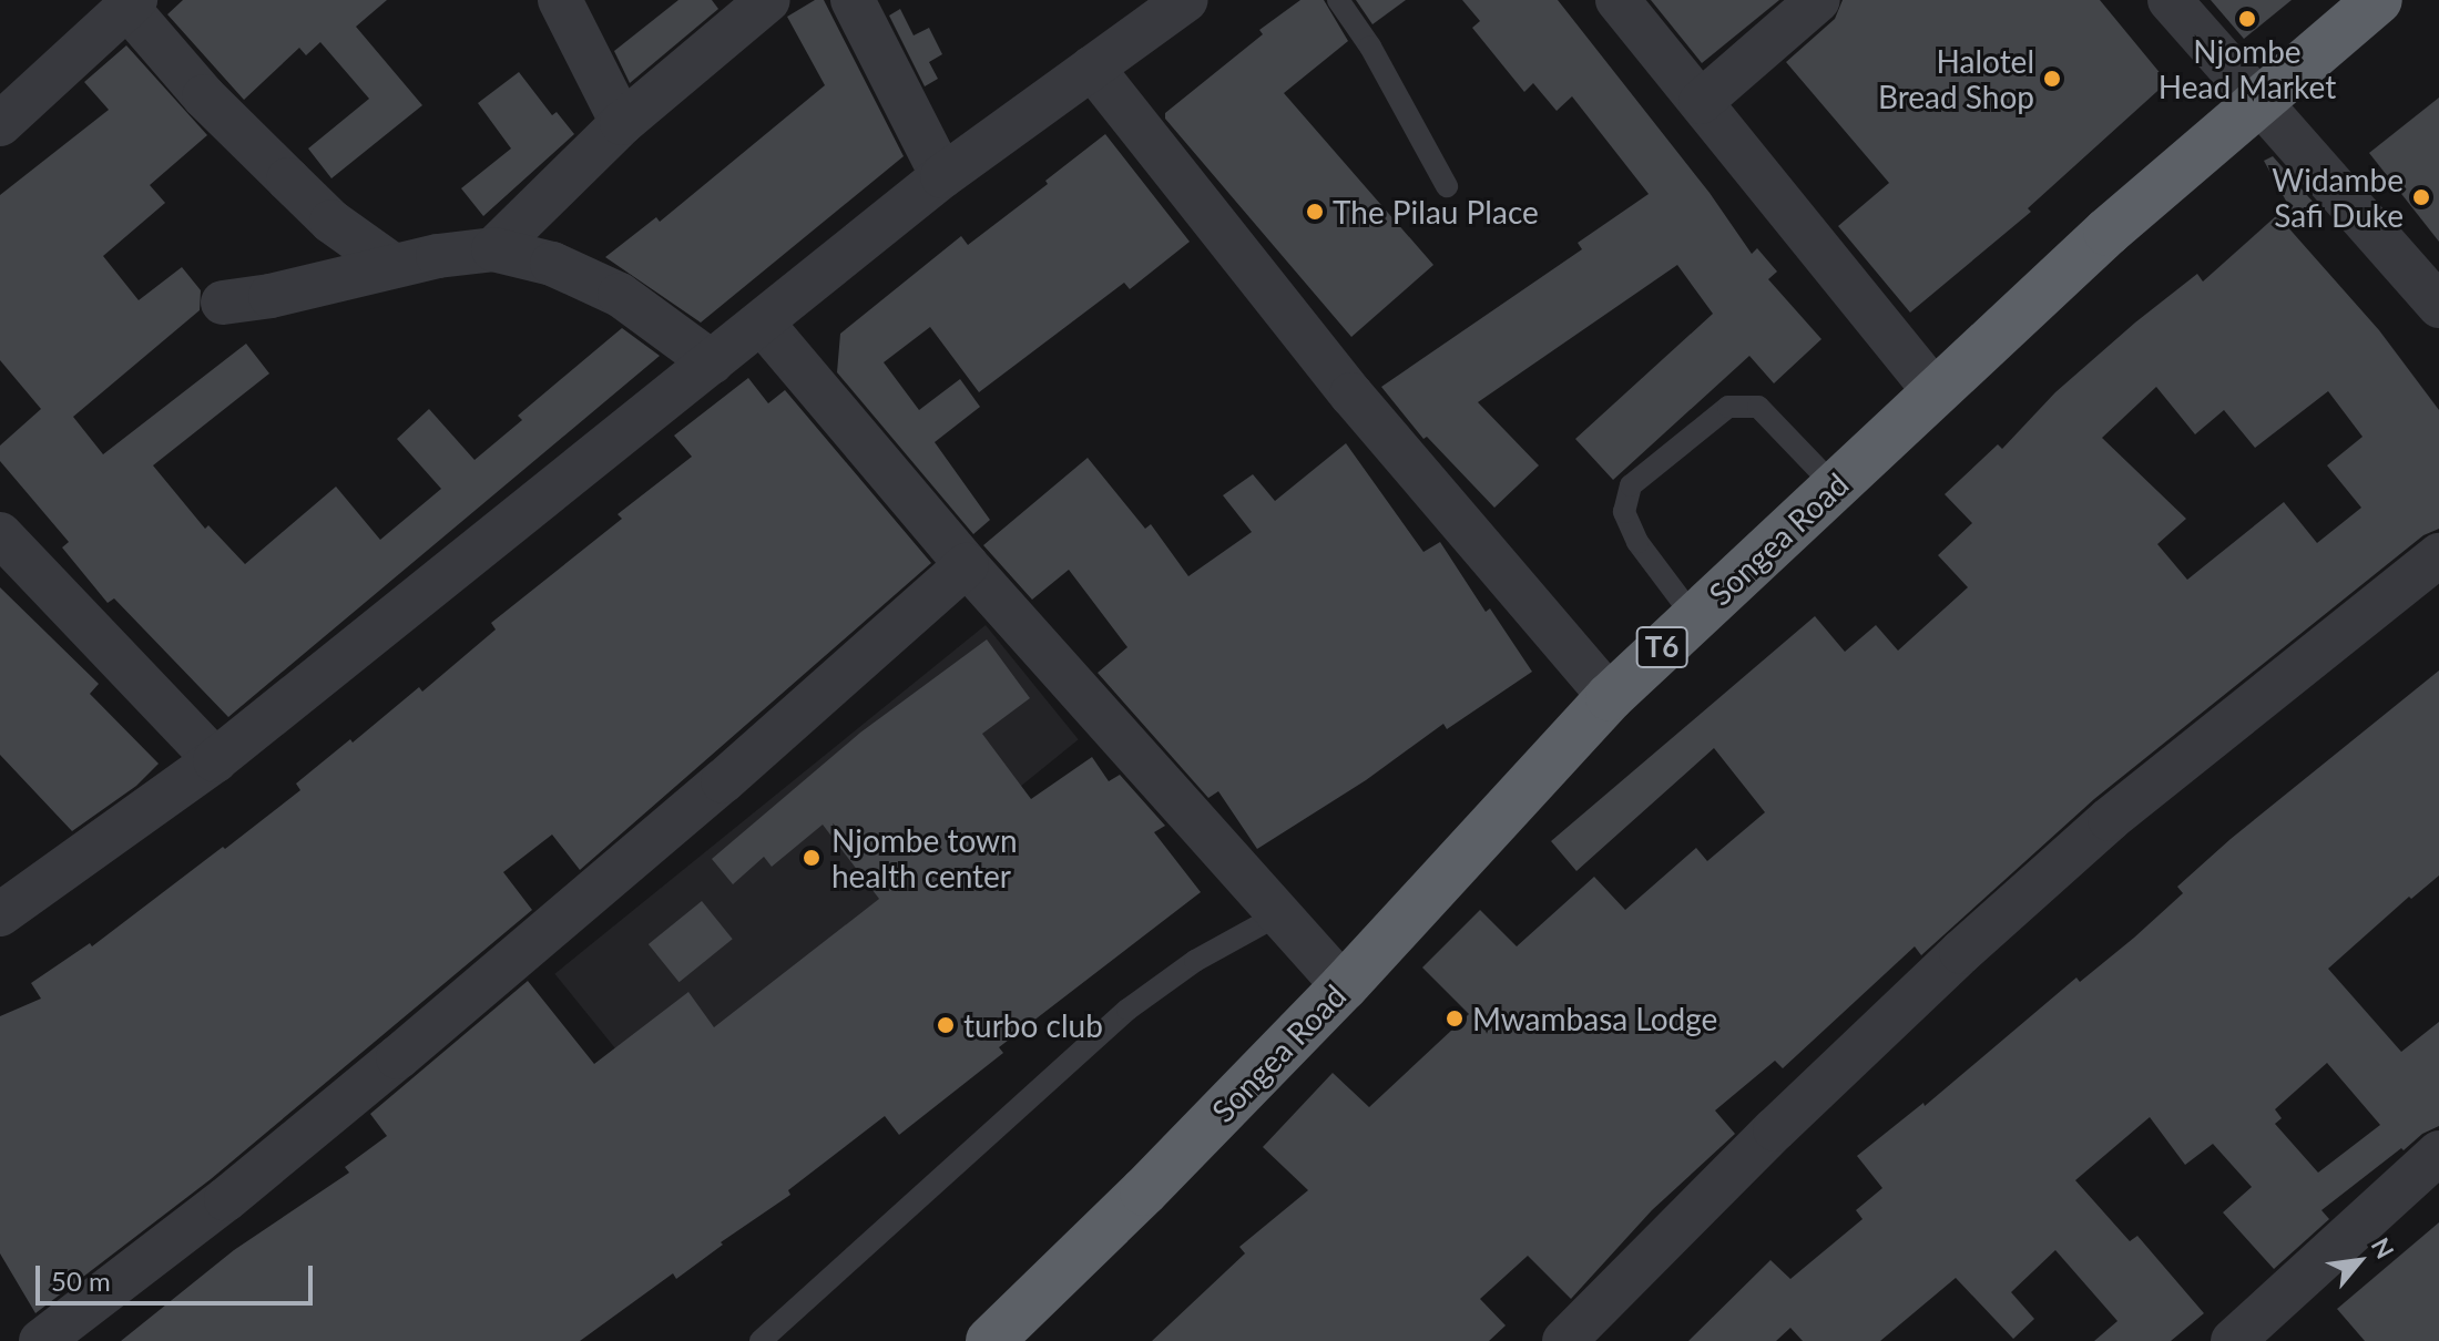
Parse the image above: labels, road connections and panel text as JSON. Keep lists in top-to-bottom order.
{
  "streets": {
    "highway": ["Songea Road", "T6"]
  },
  "places": [
    "Njombe Head Market",
    "Halotel Bread Shop",
    "Widambe Safi Duke",
    "The Pilau Place",
    "Njombe town health center",
    "Mwambasa Lodge",
    "turbo club"
  ],
  "scale_bar": "50 m",
  "north": "top right"
}
